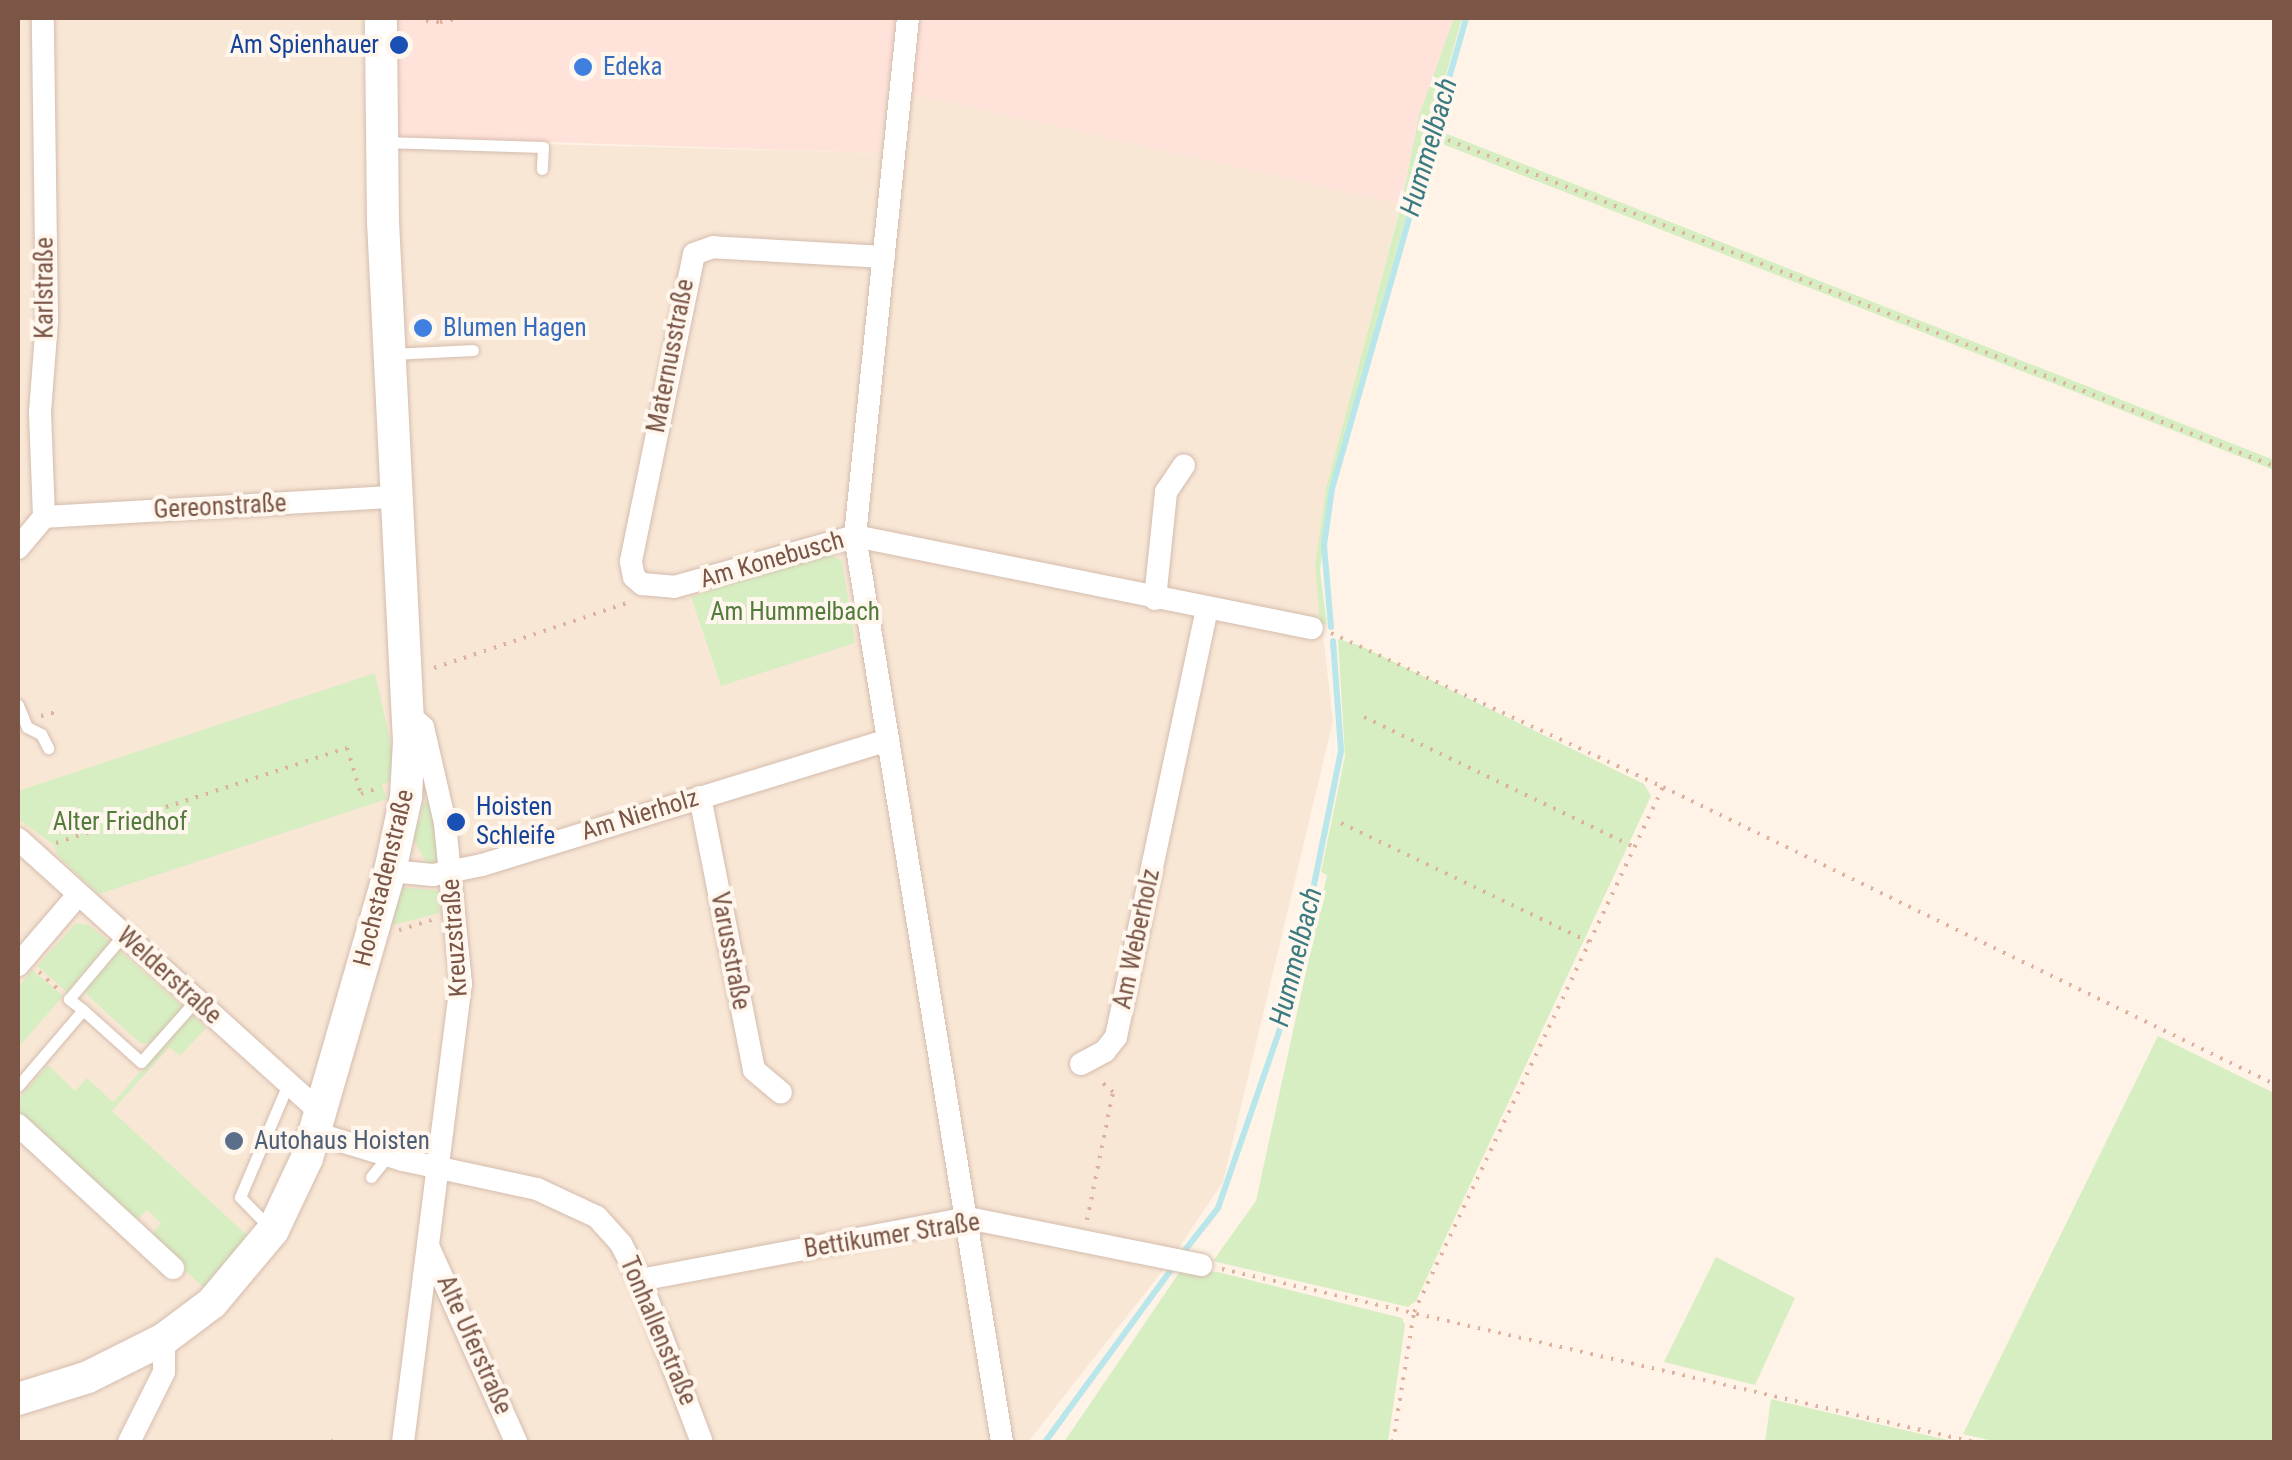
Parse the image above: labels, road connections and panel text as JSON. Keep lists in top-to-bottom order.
{
  "streets": {
    "main road": ["Hochstadenstraße"],
    "street": [
      "Karlstraße",
      "Maternusstraße",
      "Gereonstraße",
      "Am Konebusch",
      "Am Nierholz",
      "Kreuzstraße",
      "Am Weberholz",
      "Varusstraße",
      "Welderstraße",
      "Bettikumer Straße",
      "Tonhallenstraße",
      "Alte Uferstraße"
    ]
  },
  "crossings": [
    ["Karlstraße", "Gereonstraße"],
    ["Maternusstraße", "Am Konebusch"],
    ["Gereonstraße", "Hochstadenstraße"],
    ["Am Konebusch", "Am Weberholz"],
    ["Am Nierholz", "Hochstadenstraße"],
    ["Am Nierholz", "Kreuzstraße"],
    ["Am Nierholz", "Varusstraße"],
    ["Hochstadenstraße", "Kreuzstraße"],
    ["Hochstadenstraße", "Welderstraße"],
    ["Kreuzstraße", "Tonhallenstraße"],
    ["Kreuzstraße", "Alte Uferstraße"],
    ["Bettikumer Straße", "Tonhallenstraße"]
  ],
  "water": ["Hummelbach"],
  "parks": ["Am Hummelbach", "Alter Friedhof"],
  "places": [
    "Am Spienhauer",
    "Edeka",
    "Blumen Hagen",
    "Hoisten Schleife",
    "Autohaus Hoisten"
  ]
}
